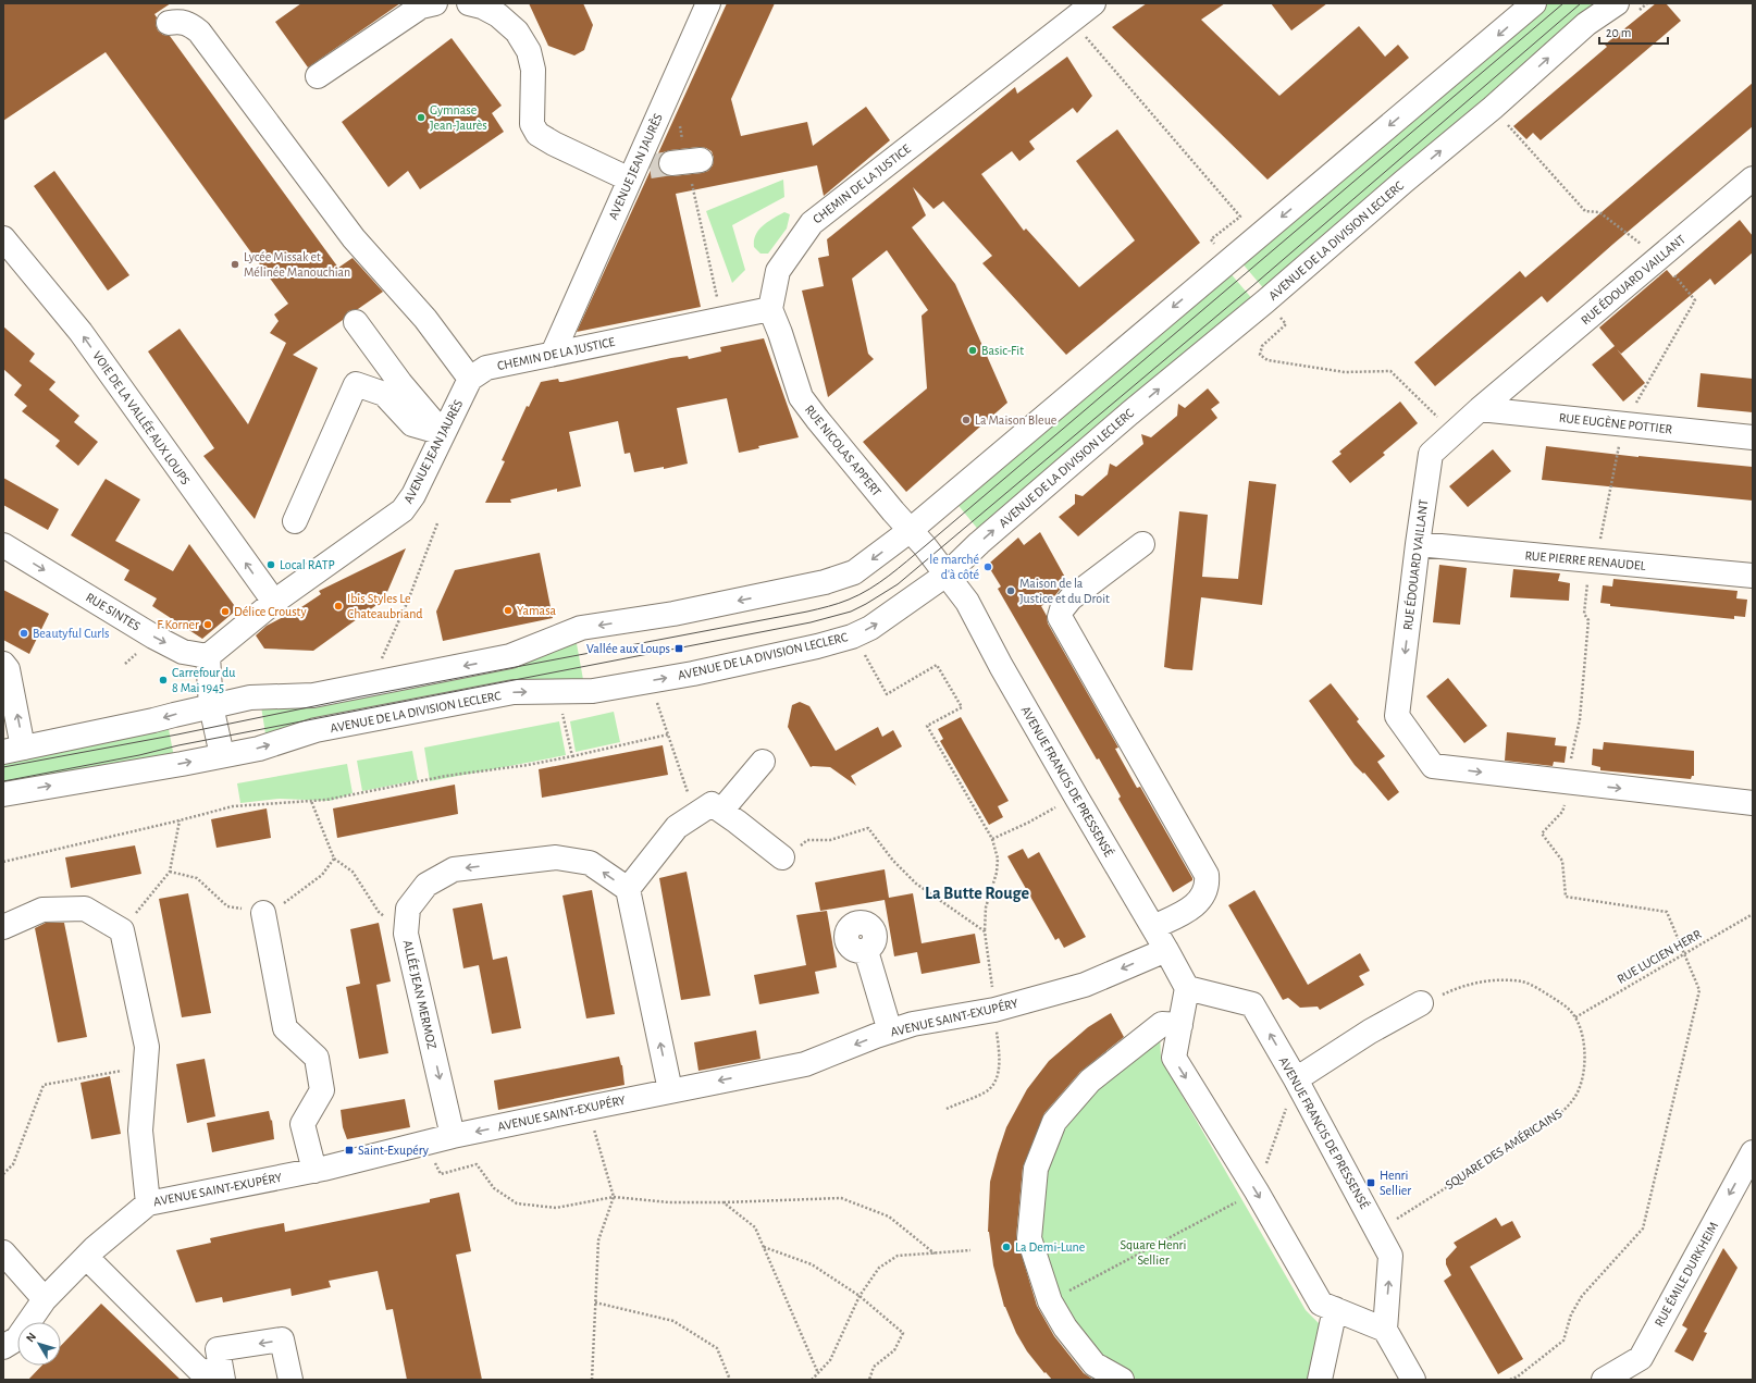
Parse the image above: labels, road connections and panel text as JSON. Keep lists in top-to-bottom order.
{
  "streets": {
    "street": [
      "AVENUE JEAN JAURÈS",
      "CHEMIN DE LA JUSTICE",
      "AVENUE DE LA DIVISION LECLERC",
      "RUE ÉDOUARD VAILLANT",
      "VOIE DE LA VALLÉE AUX LOUPS",
      "RUE EUGÈNE POTTIER",
      "RUE NICOLAS APPERT",
      "RUE PIERRE RENAUDEL",
      "RUE SINTES",
      "AVENUE FRANCIS DE PRESSENSÉ",
      "ALLÉE JEAN MERMOZ",
      "AVENUE SAINT-EXUPÉRY",
      "RUE ÉMILE DURKHEIM"
    ],
    "path": ["RUE LUCIEN HERR", "SQUARE DES AMÉRICAINS"]
  },
  "crossings": [
    ["AVENUE JEAN JAURÈS", "CHEMIN DE LA JUSTICE"],
    ["AVENUE JEAN JAURÈS", "VOIE DE LA VALLÉE AUX LOUPS"],
    ["AVENUE JEAN JAURÈS", "RUE SINTES"],
    ["CHEMIN DE LA JUSTICE", "RUE NICOLAS APPERT"],
    ["AVENUE DE LA DIVISION LECLERC", "RUE NICOLAS APPERT"],
    ["AVENUE DE LA DIVISION LECLERC", "AVENUE FRANCIS DE PRESSENSÉ"],
    ["RUE ÉDOUARD VAILLANT", "RUE EUGÈNE POTTIER"],
    ["RUE ÉDOUARD VAILLANT", "RUE PIERRE RENAUDEL"],
    ["RUE NICOLAS APPERT", "AVENUE FRANCIS DE PRESSENSÉ"],
    ["AVENUE FRANCIS DE PRESSENSÉ", "AVENUE SAINT-EXUPÉRY"],
    ["AVENUE FRANCIS DE PRESSENSÉ", "SQUARE DES AMÉRICAINS"],
    ["RUE LUCIEN HERR", "SQUARE DES AMÉRICAINS"],
    ["ALLÉE JEAN MERMOZ", "AVENUE SAINT-EXUPÉRY"]
  ],
  "one_way": [
    "VOIE DE LA VALLÉE AUX LOUPS",
    "RUE SINTES",
    "AVENUE SAINT-EXUPÉRY",
    "RUE ÉMILE DURKHEIM"
  ],
  "districts": ["La Butte Rouge"],
  "parks": ["Square Henri Sellier"],
  "places": {
    "other": [
      "Gymnase Jean-Jaurès",
      "Lycée Missak et Mélinée Manouchian",
      "Basic-Fit",
      "La Maison Bleue",
      "Local RATP",
      "le marché d'à côté",
      "Maison de la Justice et du Droit",
      "Ibis Styles Le Chateaubriand",
      "Yamasa",
      "Délice Crousty",
      "F Korner",
      "Beautyful Curls",
      "Carrefour du 8 Mai 1945",
      "La Demi-Lune"
    ],
    "transit": ["Vallée aux Loups", "Saint-Exupéry", "Henri Sellier"]
  },
  "scale_bar": "20 m",
  "north": "top left"
}
